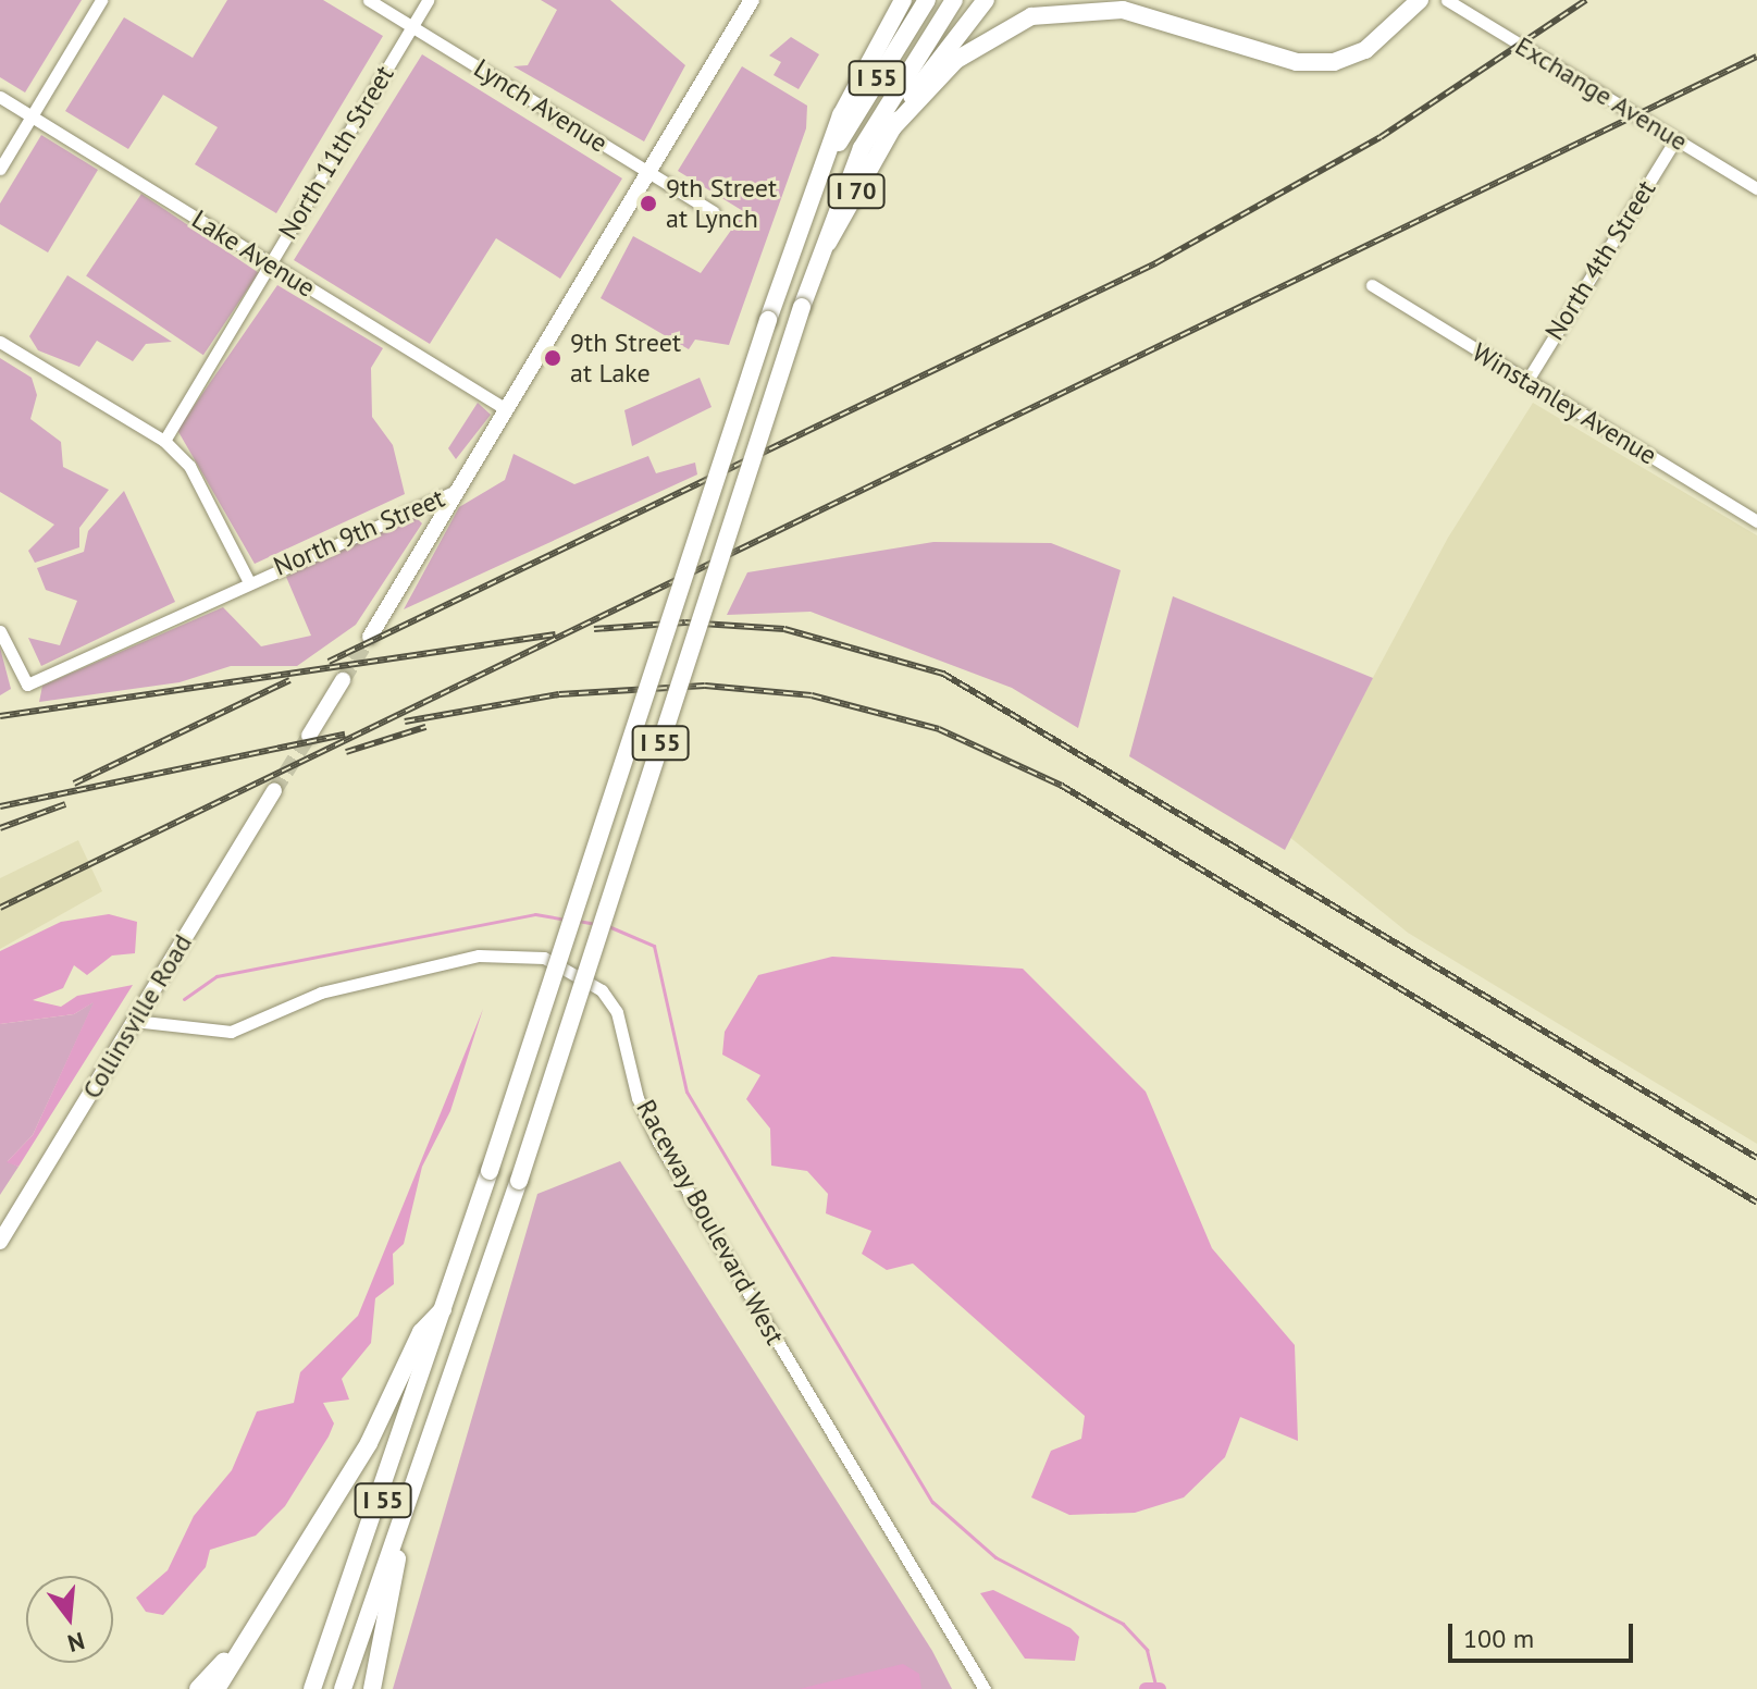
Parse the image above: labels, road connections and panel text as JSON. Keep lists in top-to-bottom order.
{
  "streets": {
    "highway": ["I 55", "I 70"],
    "main road": ["North 9th Street", "Collinsville Road"],
    "street": [
      "Exchange Avenue",
      "Lynch Avenue",
      "North 11th Street",
      "Lake Avenue",
      "North 4th Street",
      "Winstanley Avenue",
      "Raceway Boulevard West"
    ]
  },
  "crossings": [
    ["I 55", "I 70"],
    ["Exchange Avenue", "North 4th Street"],
    ["Lynch Avenue", "North 11th Street"],
    ["Lynch Avenue", "North 9th Street"],
    ["North 11th Street", "Lake Avenue"],
    ["Lake Avenue", "North 9th Street"],
    ["North 4th Street", "Winstanley Avenue"],
    ["Collinsville Road", "Raceway Boulevard West"]
  ],
  "places": ["9th Street at Lynch", "9th Street at Lake"],
  "scale_bar": "100 m",
  "north": "bottom"
}
